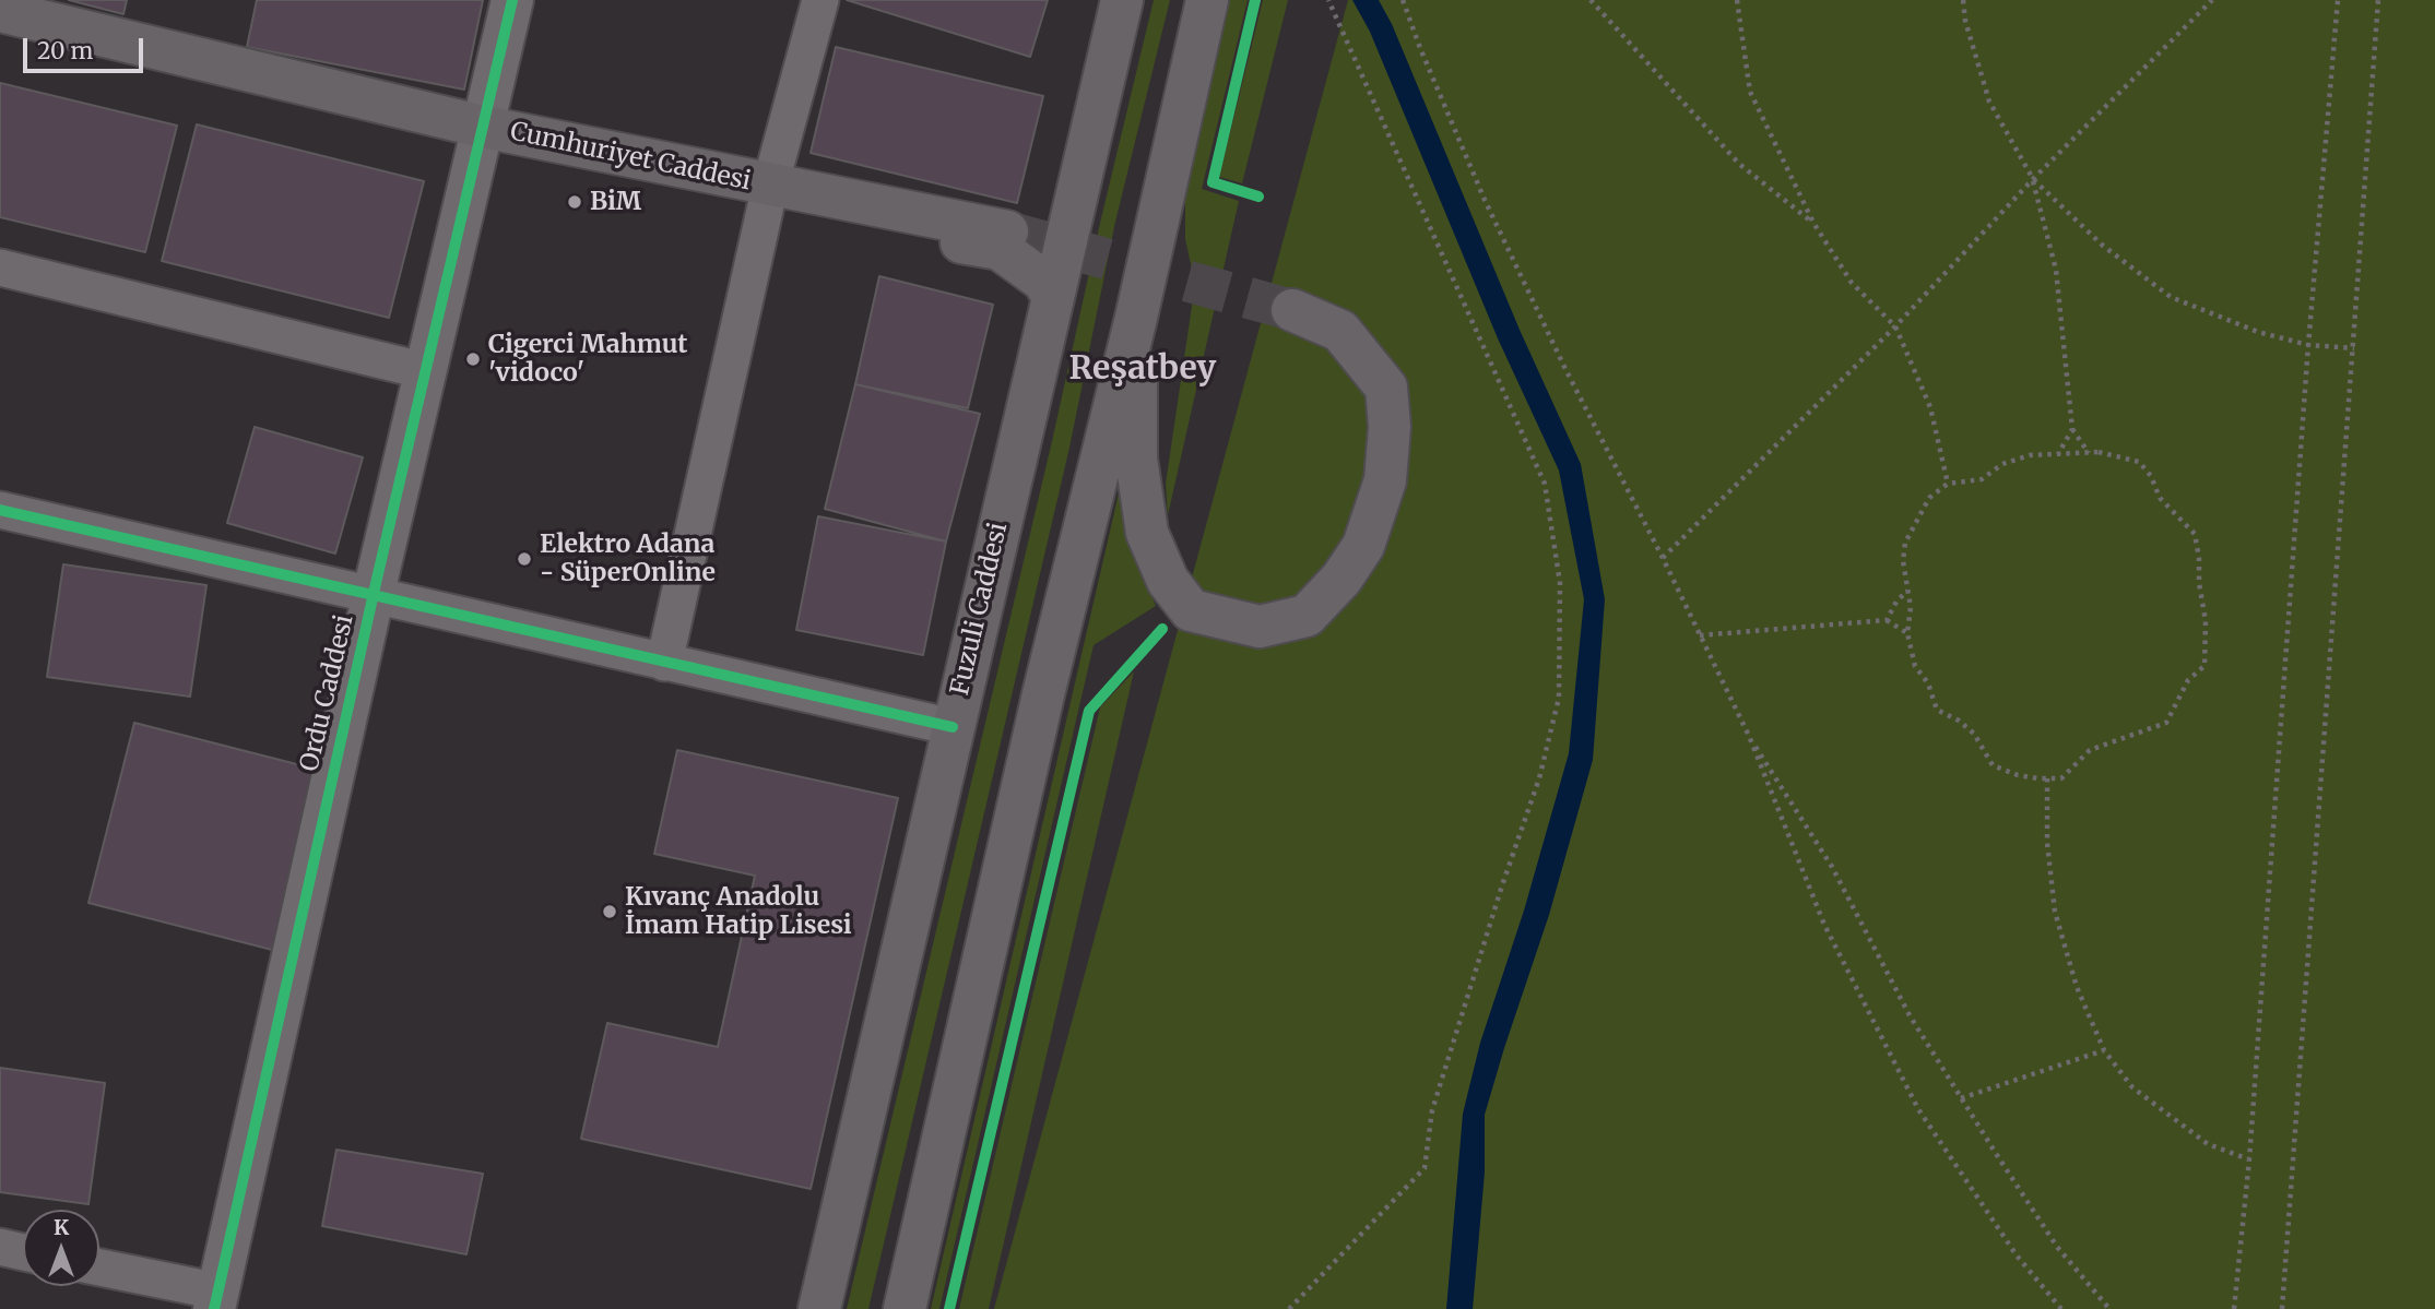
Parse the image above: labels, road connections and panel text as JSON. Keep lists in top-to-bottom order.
{
  "streets": {
    "main road": ["Cumhuriyet Caddesi", "Fuzuli Caddesi"],
    "street": ["Ordu Caddesi"]
  },
  "crossings": [
    ["Cumhuriyet Caddesi", "Ordu Caddesi"]
  ],
  "districts": ["Reşatbey"],
  "places": [
    "BiM",
    "Cigerci Mahmut 'vidoco'",
    "Elektro Adana - SüperOnline",
    "Kıvanç Anadolu İmam Hatip Lisesi"
  ],
  "scale_bar": "20 m",
  "north": "top"
}
